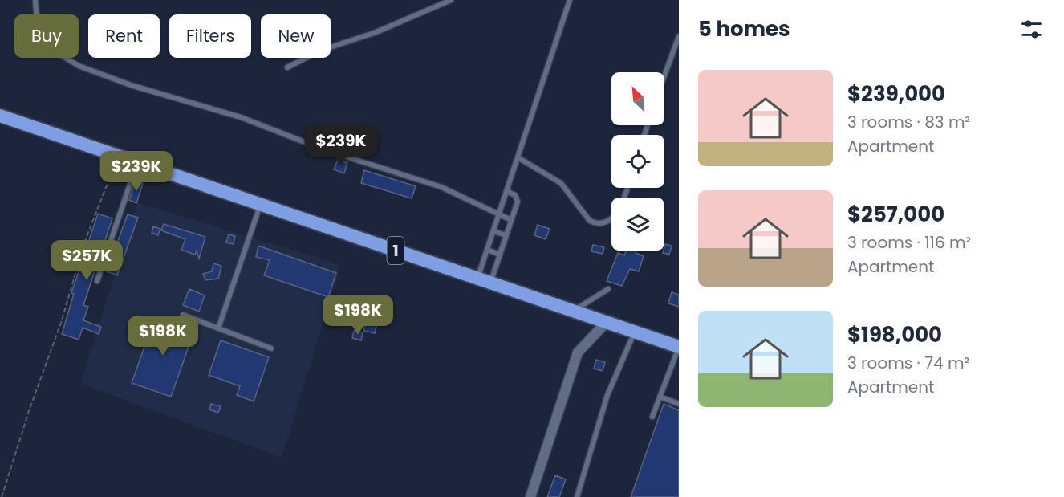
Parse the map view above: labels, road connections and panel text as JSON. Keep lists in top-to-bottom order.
{
  "streets": {
    "highway": ["1"]
  },
  "north": "top left",
  "page": {
    "heading": "5 homes",
    "chip": [
      "Buy",
      "Rent",
      "Filters",
      "New"
    ],
    "list": [
      {
        "name": "$239,000",
        "note": "3 rooms · 83 m² · Apartment"
      },
      {
        "name": "$257,000",
        "note": "3 rooms · 116 m² · Apartment"
      },
      {
        "name": "$198,000",
        "note": "3 rooms · 74 m² · Apartment"
      }
    ],
    "price": [
      "$239K",
      "$239K",
      "$257K",
      "$198K",
      "$198K"
    ]
  }
}
